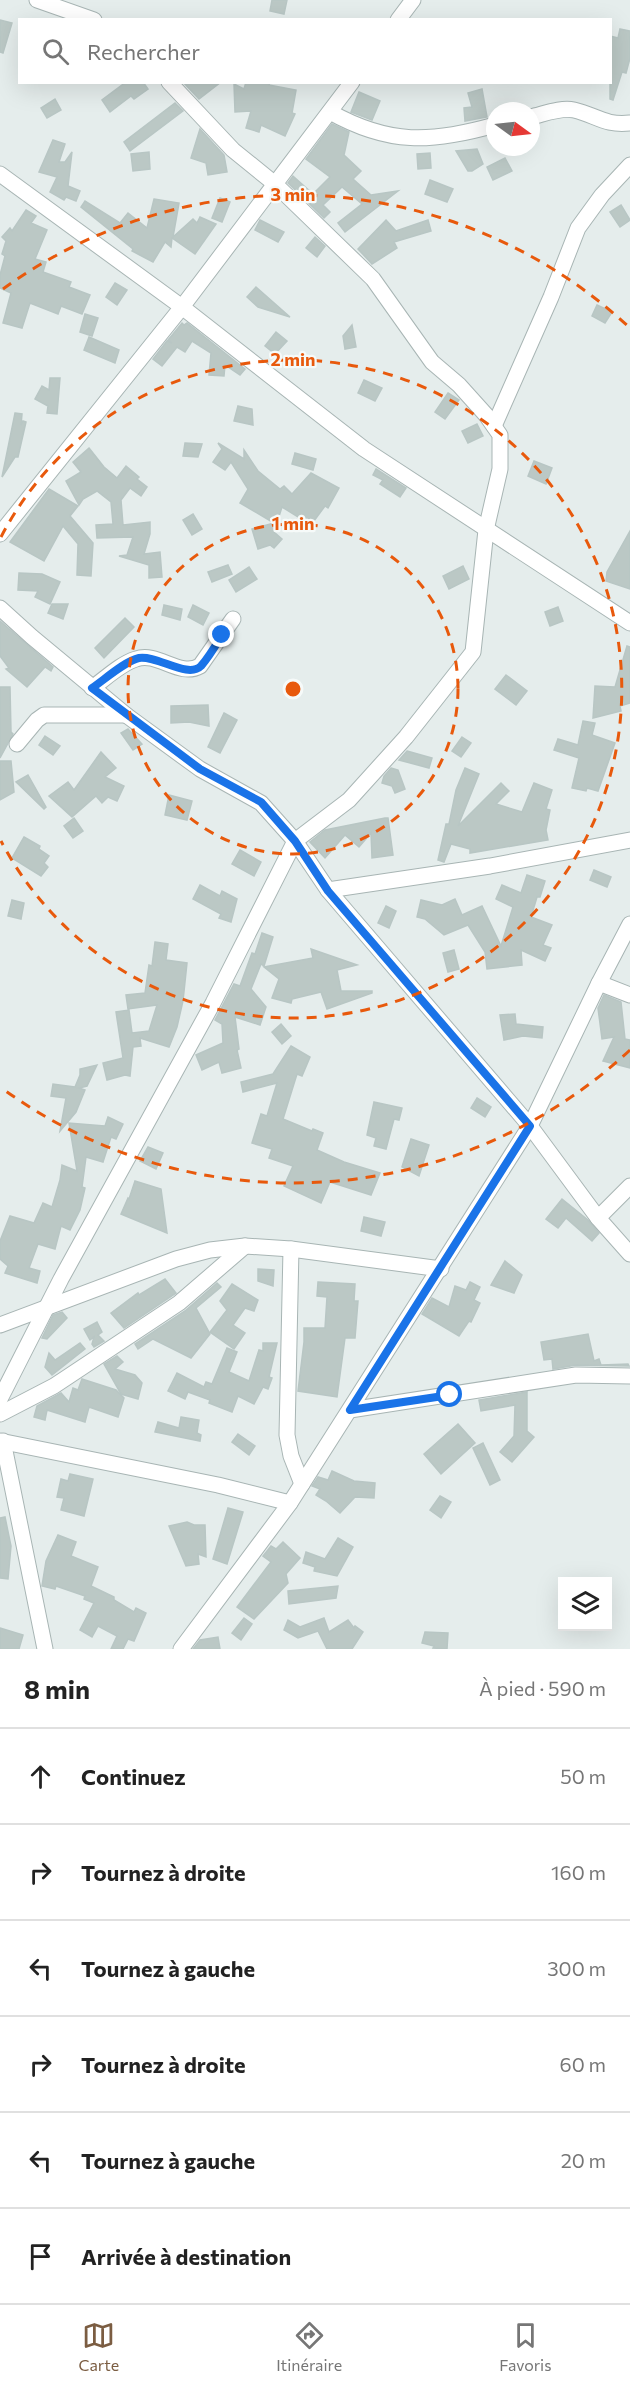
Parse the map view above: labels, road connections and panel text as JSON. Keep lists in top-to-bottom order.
{
  "north": "right",
  "page": {
    "search": "Rechercher",
    "heading": ["8 min", "À pied · 590 m"],
    "list": [
      ["Continuez", "50 m"],
      ["Tournez à droite", "160 m"],
      ["Tournez à gauche", "300 m"],
      ["Tournez à droite", "60 m"],
      ["Tournez à gauche", "20 m"],
      "Arrivée à destination"
    ],
    "nav": ["Carte", "Itinéraire", "Favoris"]
  },
  "rings": ["3 min", "2 min", "1 min"]
}
